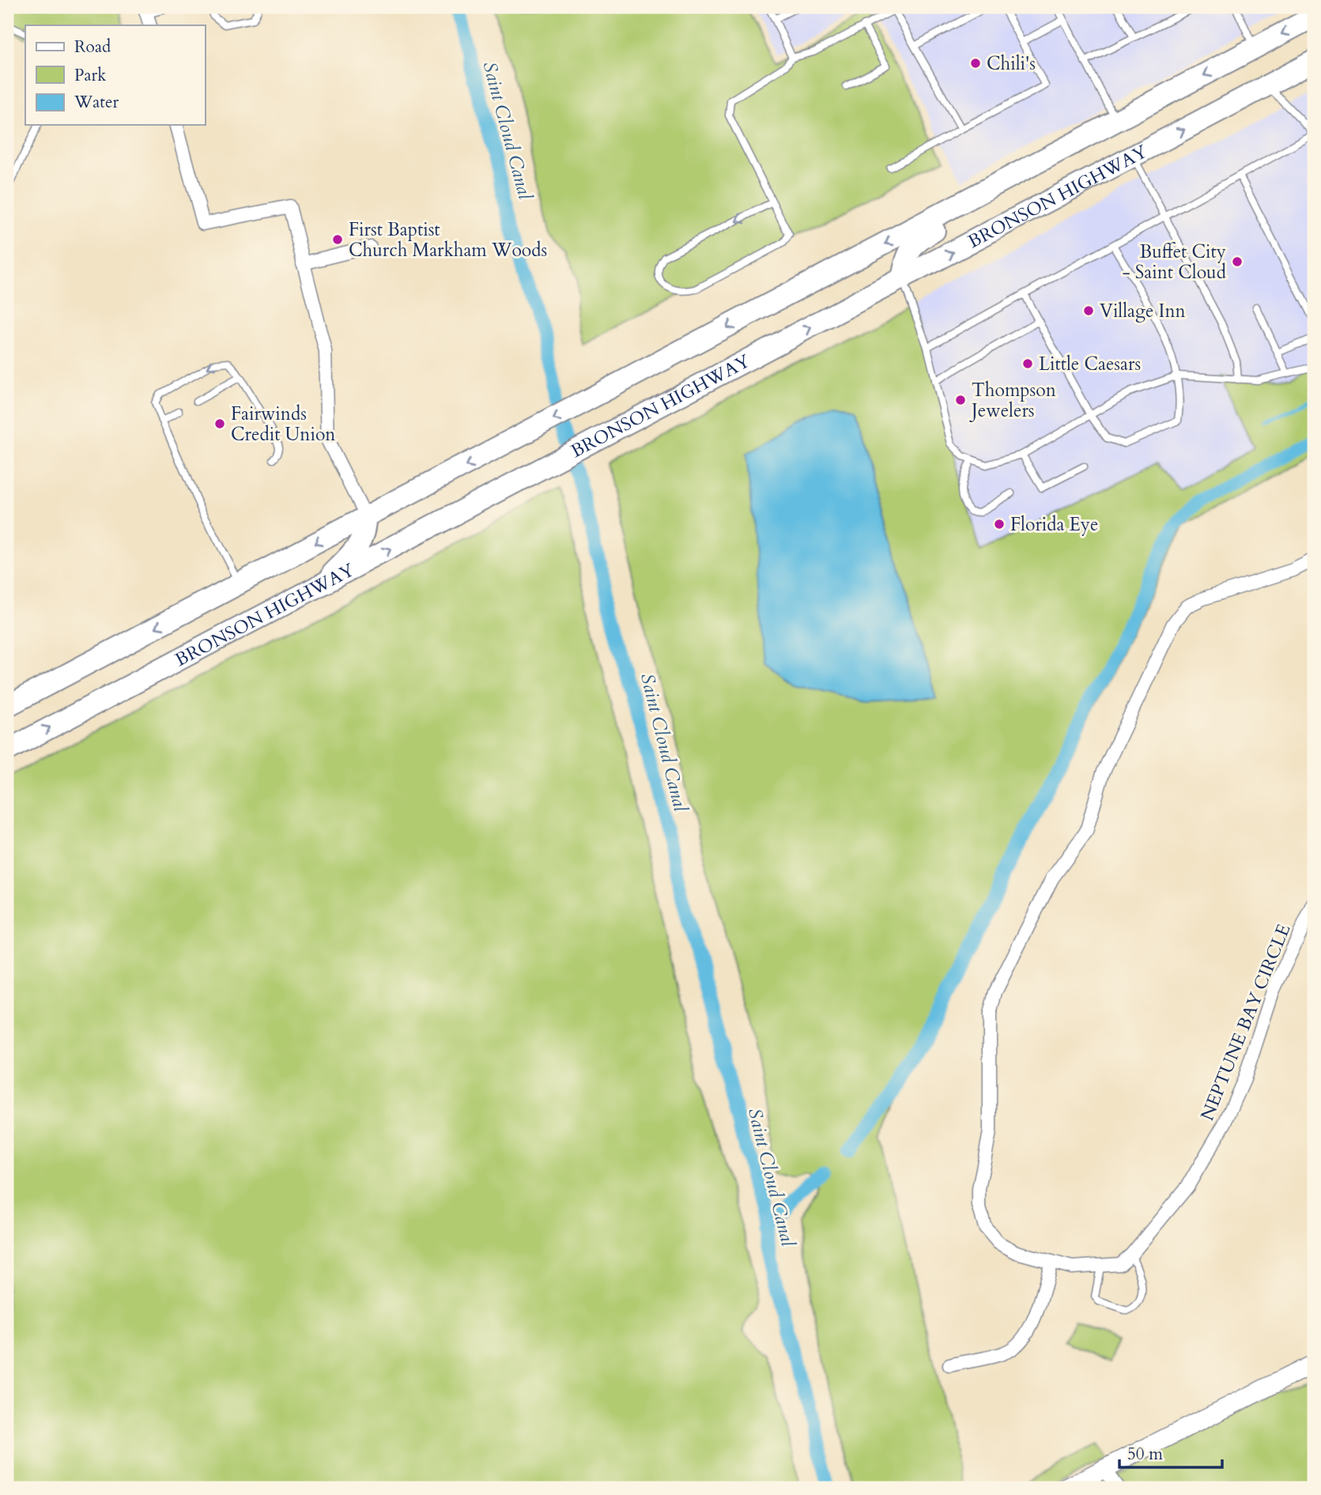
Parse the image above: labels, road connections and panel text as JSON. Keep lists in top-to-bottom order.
{
  "streets": {
    "highway": ["BRONSON HIGHWAY"],
    "street": ["NEPTUNE BAY CIRCLE"]
  },
  "water": ["Saint Cloud Canal"],
  "places": [
    "Chili's",
    "First Baptist Church Markham Woods",
    "Buffet City - Saint Cloud",
    "Village Inn",
    "Little Caesars",
    "Thompson Jewelers",
    "Fairwinds Credit Union",
    "Florida Eye"
  ],
  "legend": ["Road", "Park", "Water"],
  "scale_bar": "50 m"
}
